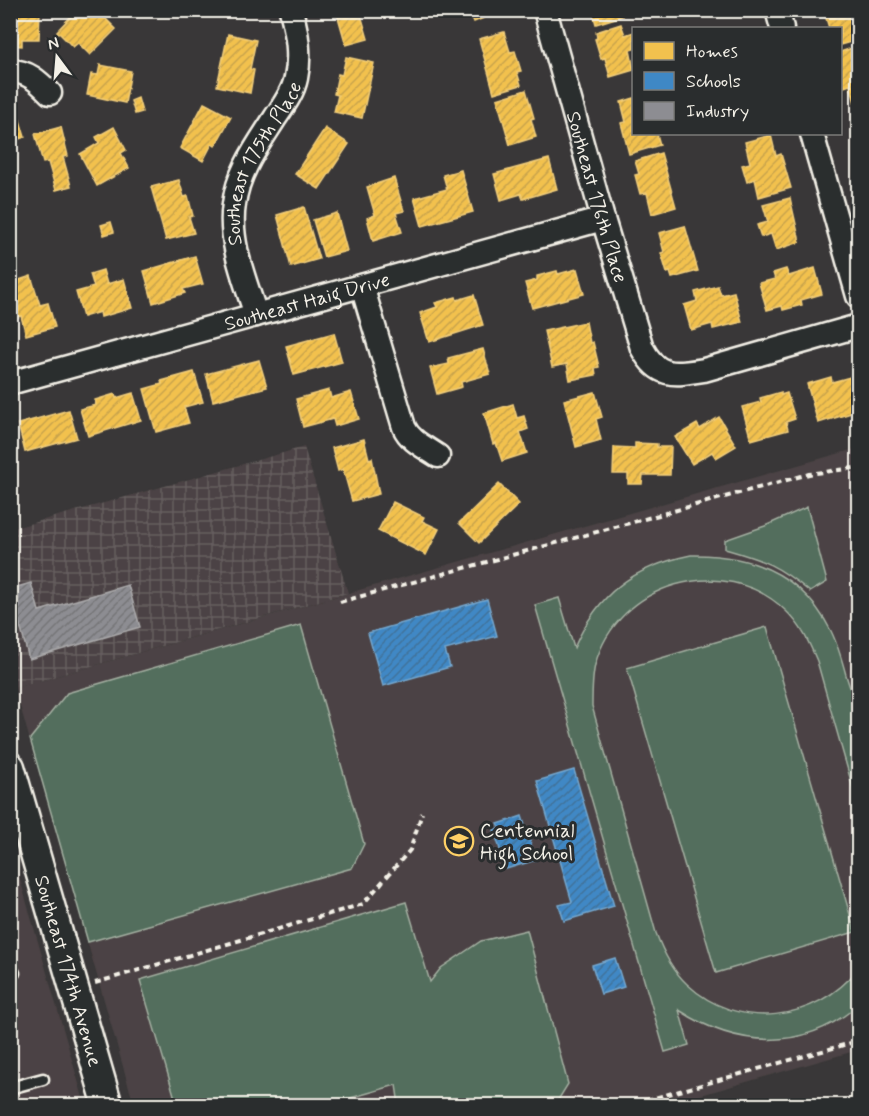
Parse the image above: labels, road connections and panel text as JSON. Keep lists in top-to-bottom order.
{
  "streets": {
    "street": [
      "Southeast 175th Place",
      "Southeast 176th Place",
      "Southeast Haig Drive",
      "Southeast 174th Avenue"
    ]
  },
  "crossings": [
    ["Southeast 175th Place", "Southeast Haig Drive"],
    ["Southeast 176th Place", "Southeast Haig Drive"]
  ],
  "places": {
    "school or university": ["Centennial High School"]
  },
  "legend": ["Homes", "Schools", "Industry"],
  "north": "top"
}
